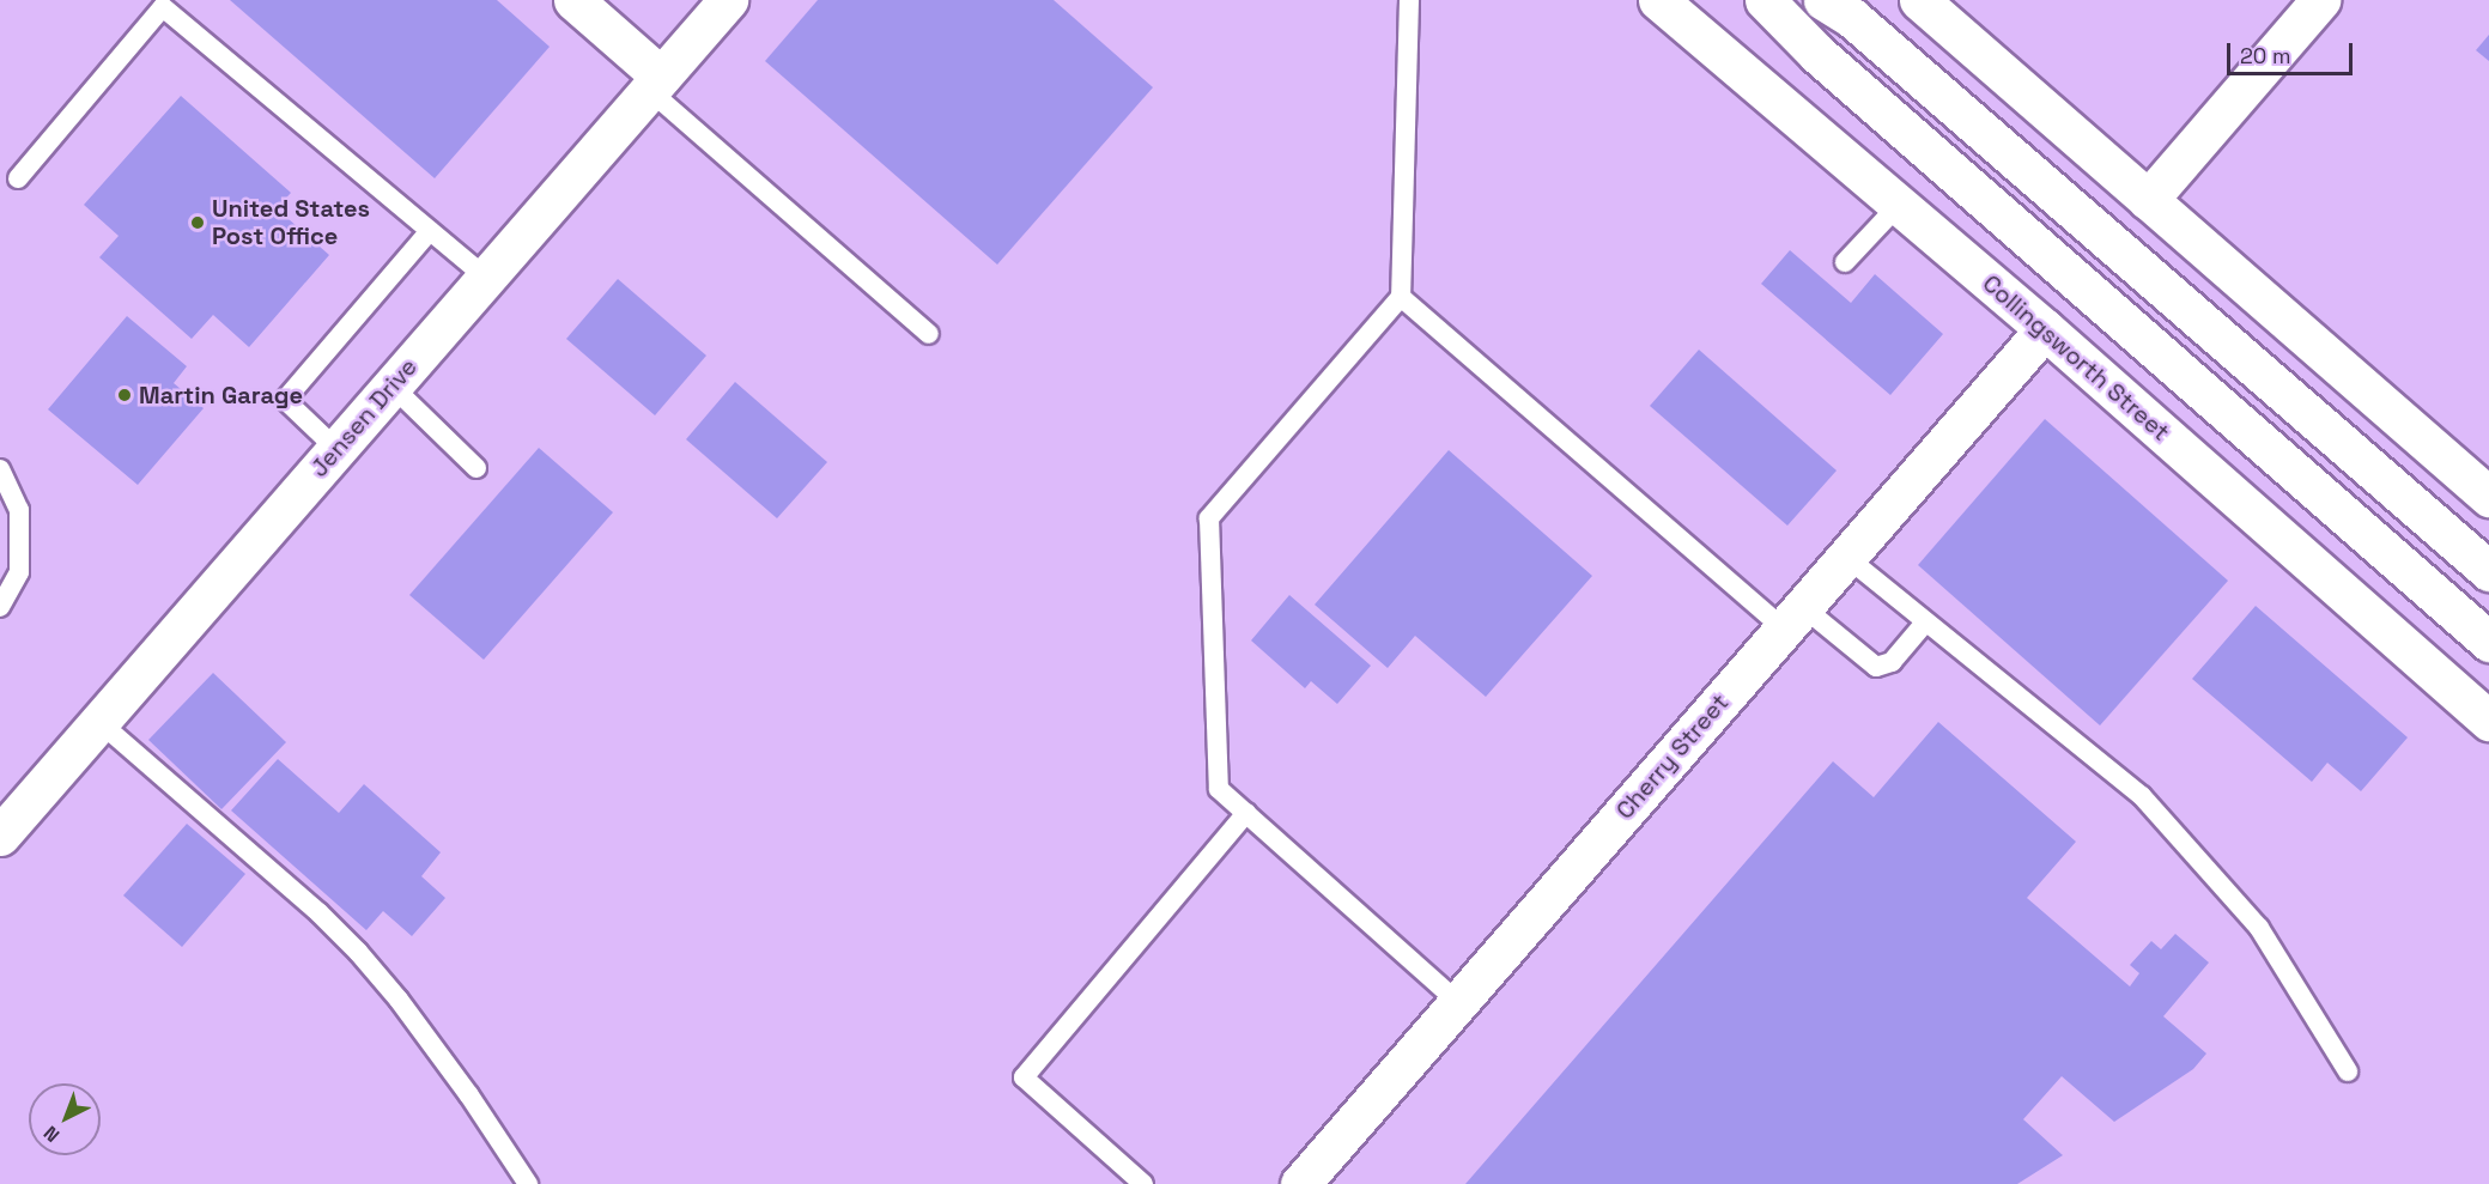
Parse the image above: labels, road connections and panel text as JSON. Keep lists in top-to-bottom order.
{
  "streets": {
    "street": ["Collingsworth Street", "Jensen Drive", "Cherry Street"]
  },
  "crossings": [
    ["Collingsworth Street", "Cherry Street"]
  ],
  "places": ["United States Post Office", "Martin Garage"],
  "scale_bar": "20 m",
  "north": "bottom left"
}
